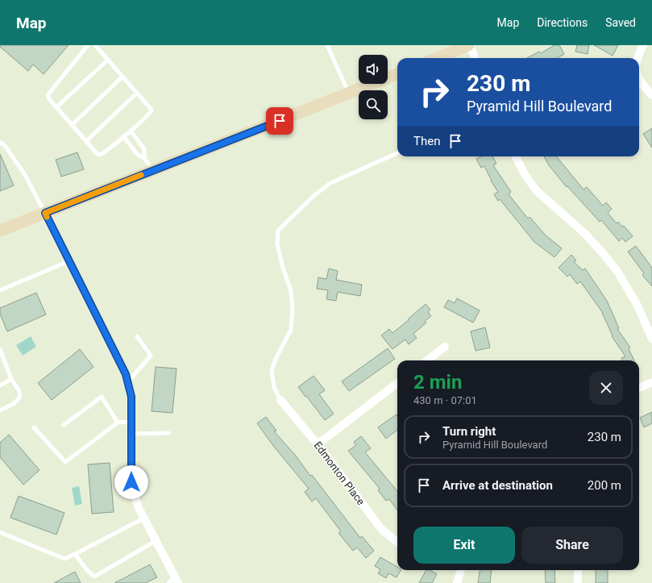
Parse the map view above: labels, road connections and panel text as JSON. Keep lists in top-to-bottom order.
{
  "streets": {
    "street": ["Edmonton Place"]
  },
  "page": {
    "header": "Map",
    "nav": ["Map", "Directions", "Saved"],
    "turn": ["230 m", "Pyramid Hill Boulevard"],
    "then": "Then",
    "heading": ["2 min", "430 m · 07:01"],
    "list": [
      {
        "name": "Turn right",
        "note": "Pyramid Hill Boulevard",
        "value": "230 m"
      },
      {
        "name": "Arrive at destination",
        "value": "200 m"
      }
    ],
    "buttons": ["Exit", "Share"]
  }
}
